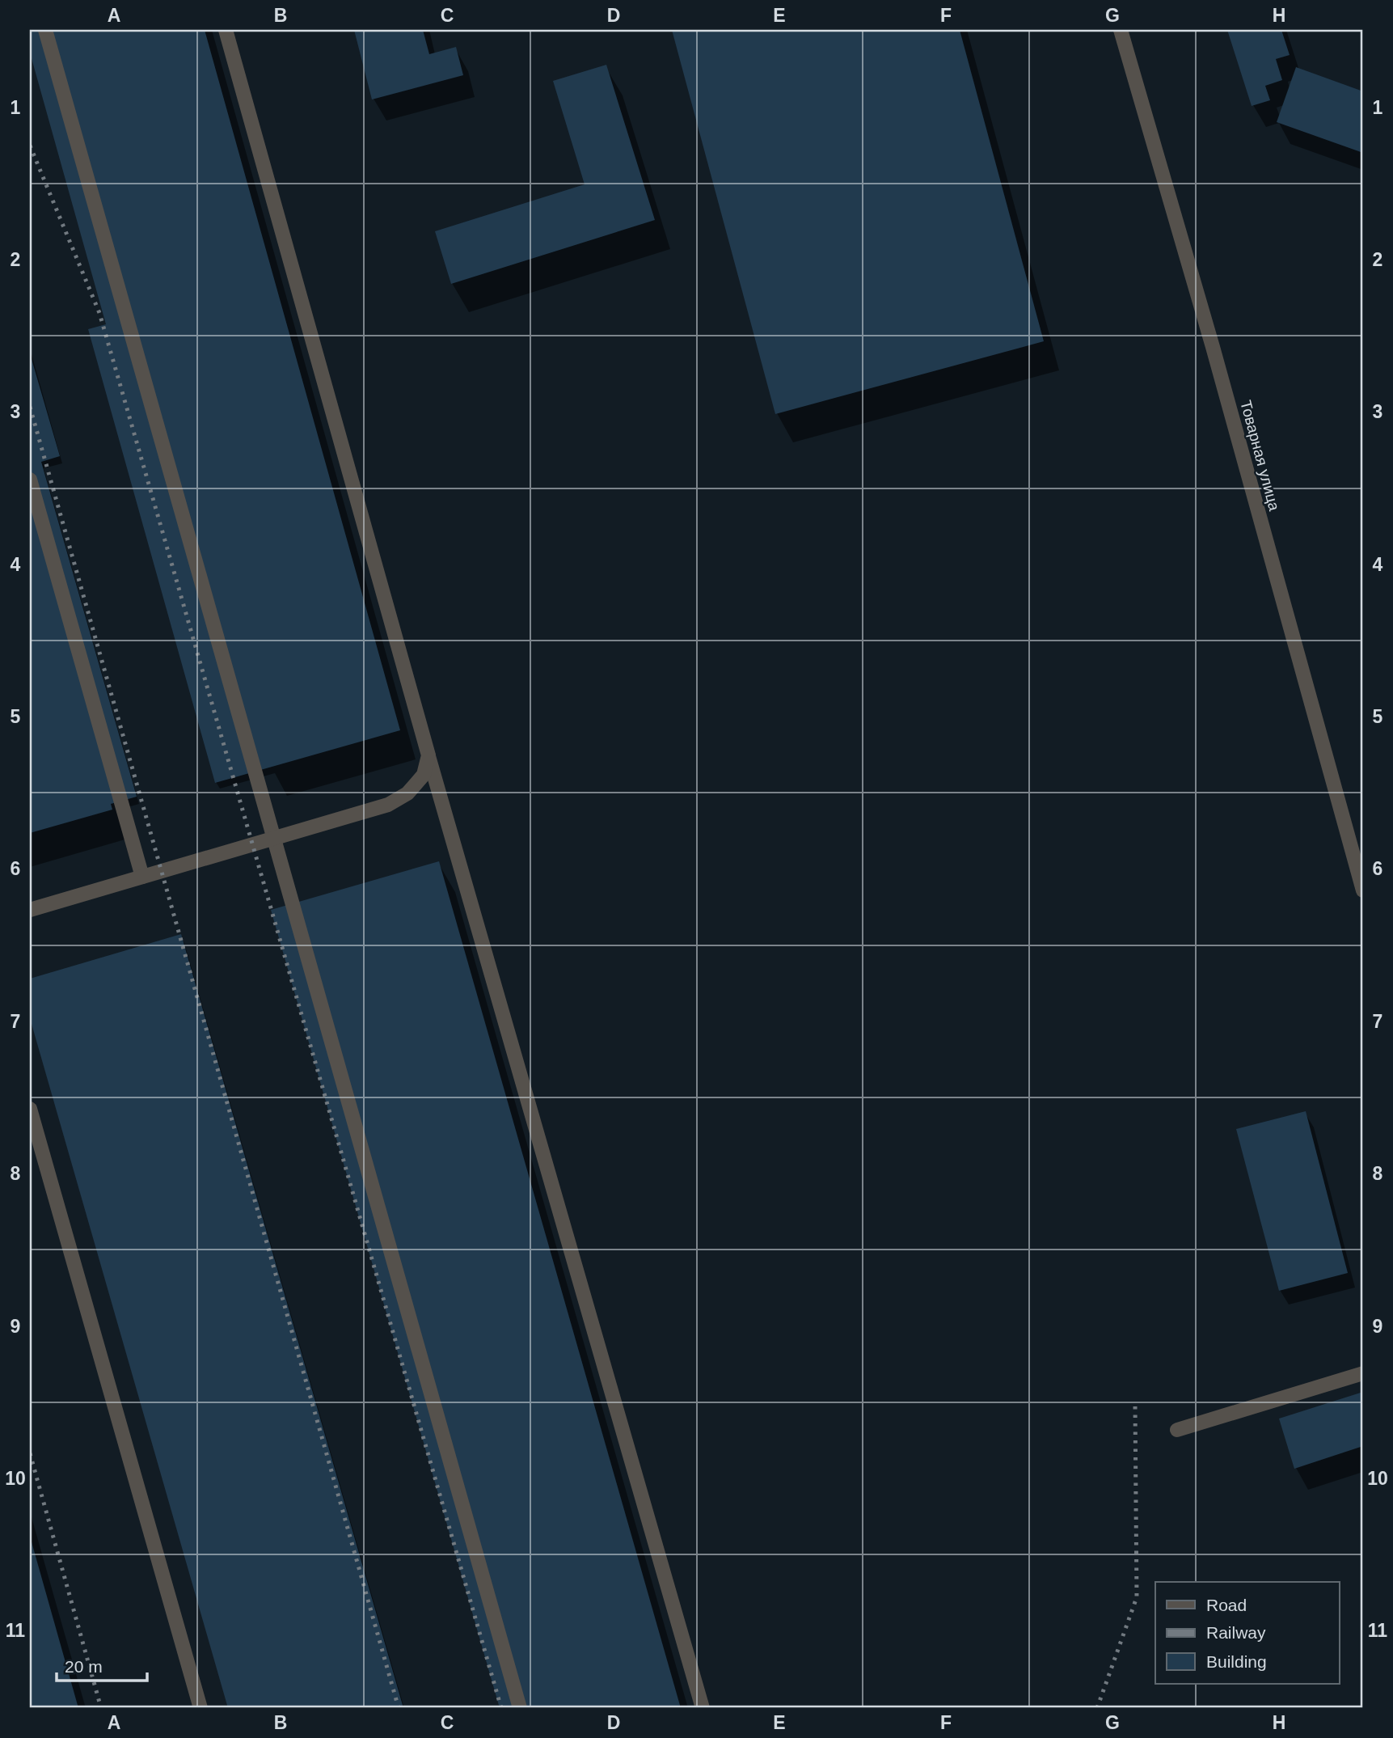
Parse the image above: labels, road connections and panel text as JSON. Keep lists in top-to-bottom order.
{
  "streets": {
    "street": ["Товарная улица"]
  },
  "legend": ["Road", "Railway", "Building"],
  "scale_bar": "20 m",
  "grid": {
    "columns": [
      "A",
      "B",
      "C",
      "D",
      "E",
      "F",
      "G",
      "H"
    ],
    "rows": [
      "1",
      "2",
      "3",
      "4",
      "5",
      "6",
      "7",
      "8",
      "9",
      "10",
      "11"
    ]
  }
}
